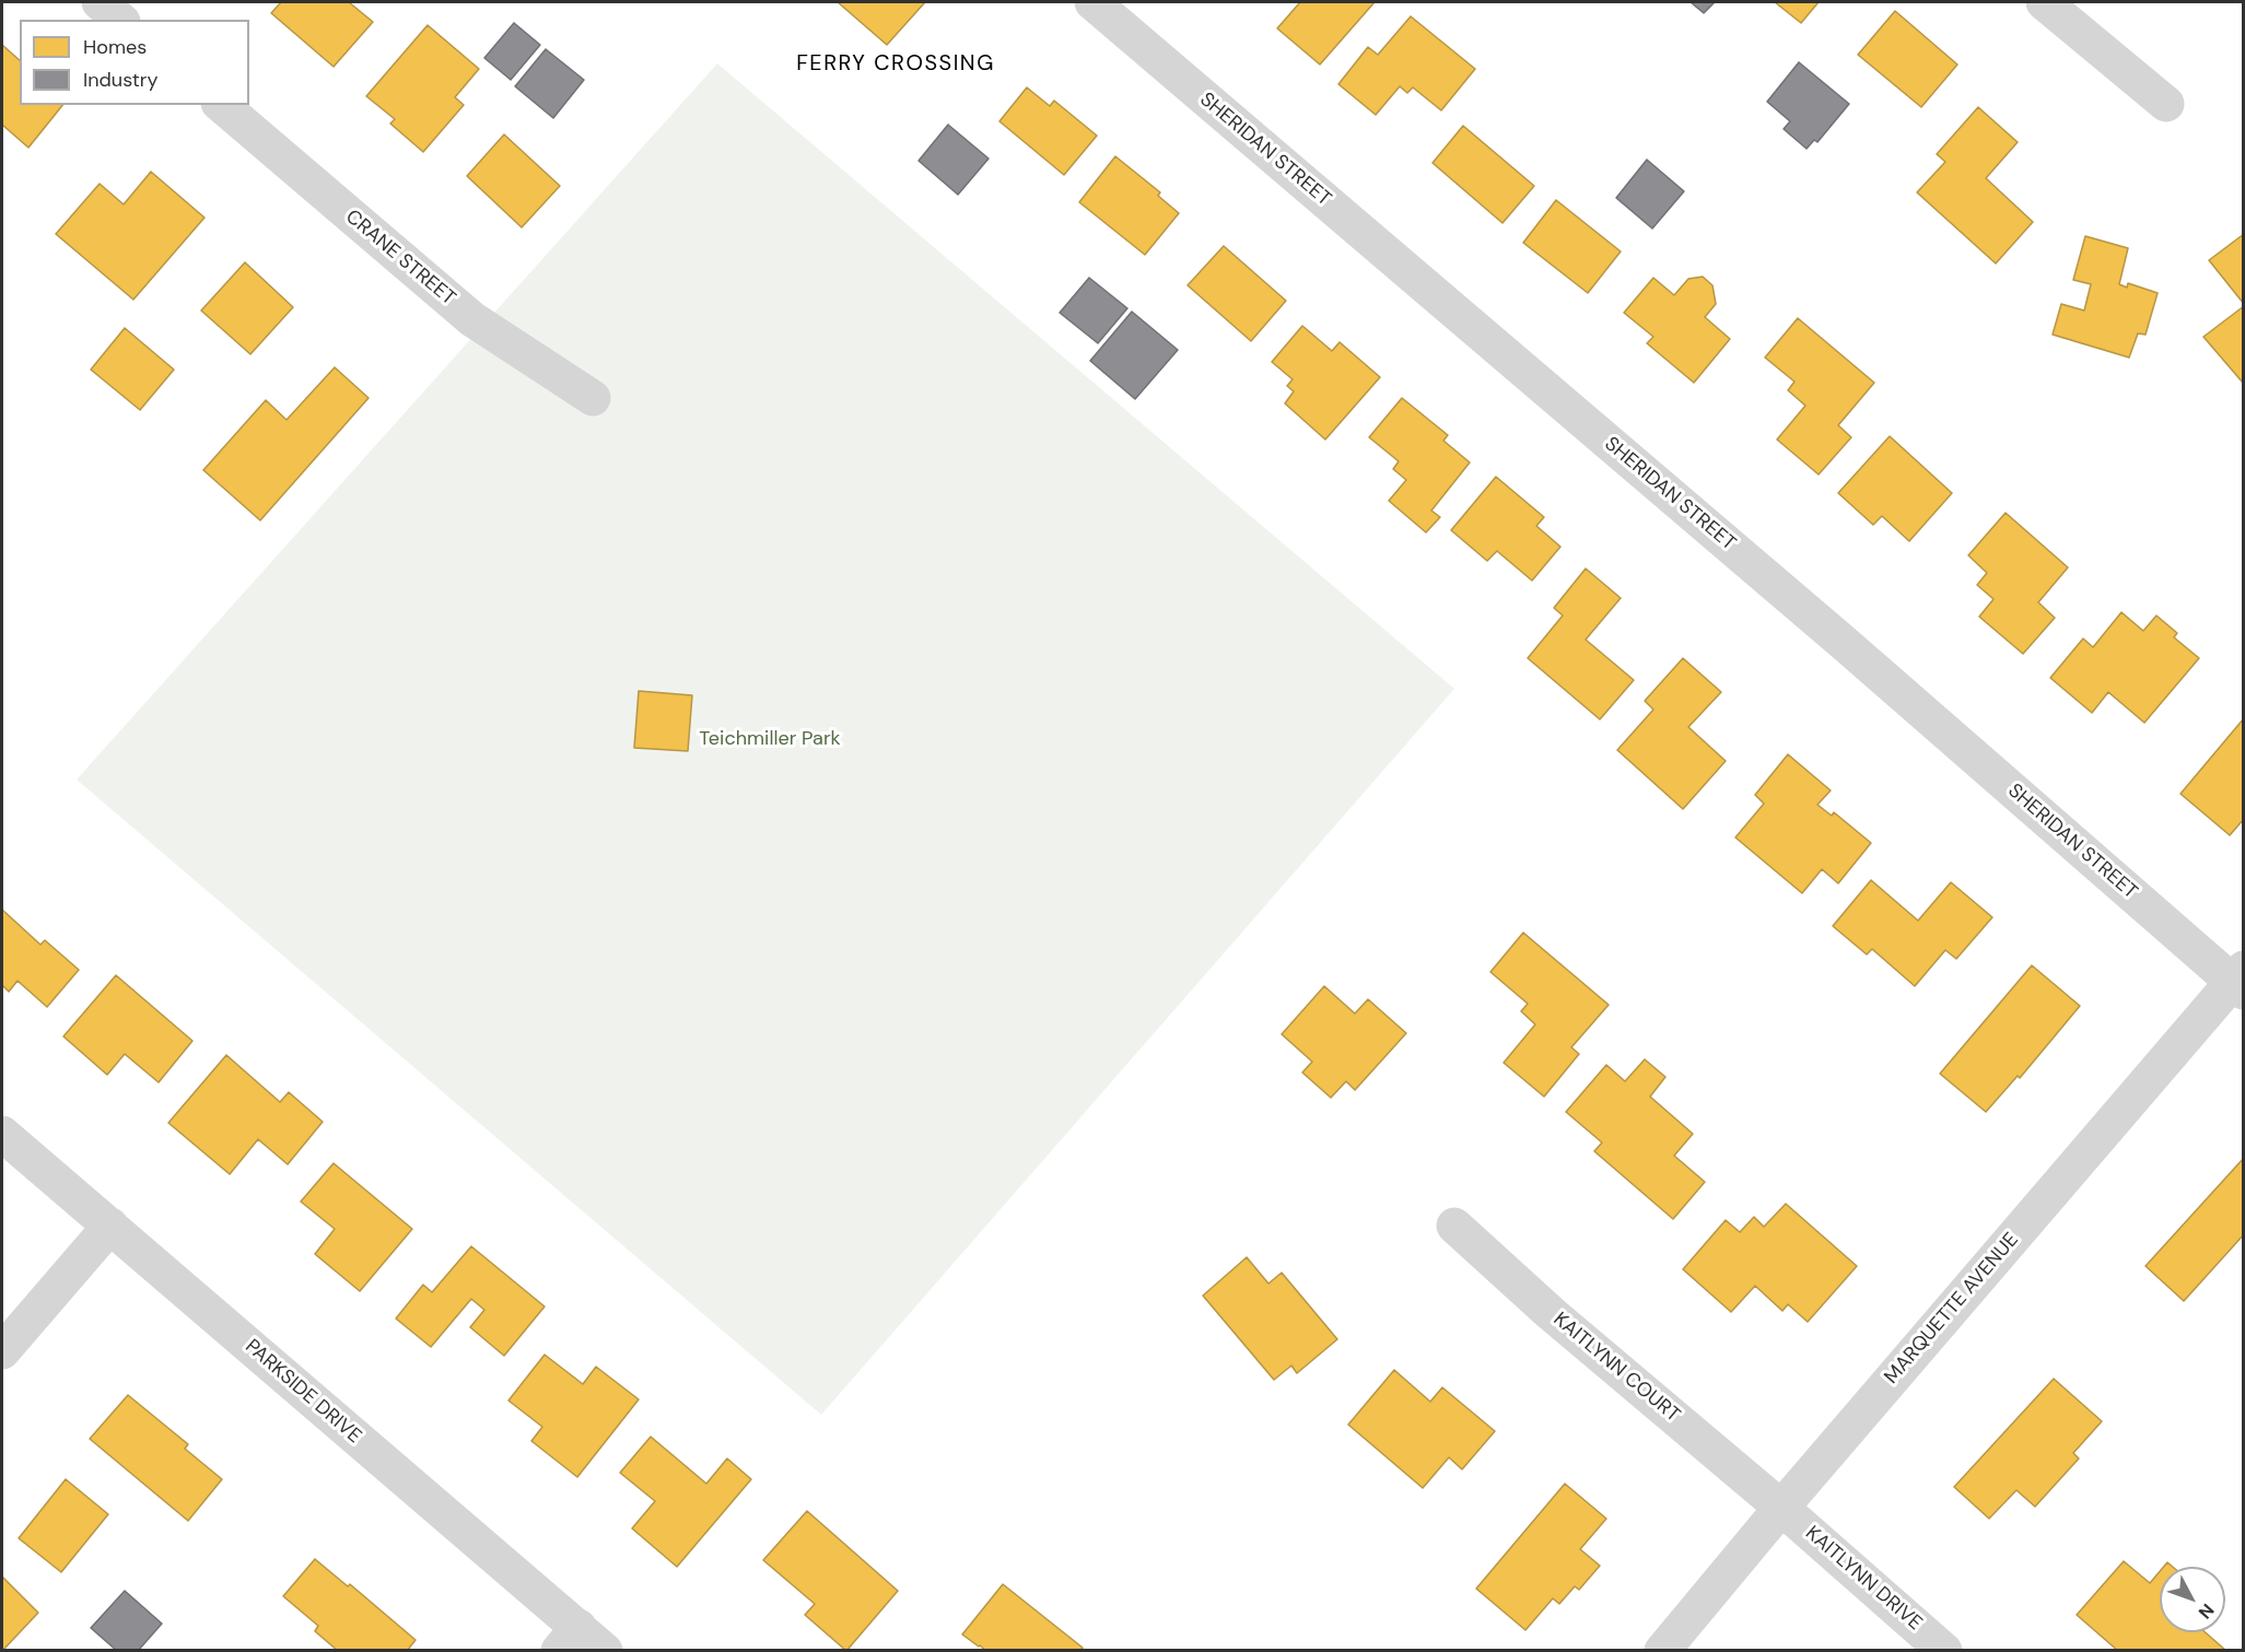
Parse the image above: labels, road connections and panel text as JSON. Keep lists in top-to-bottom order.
{
  "streets": {
    "street": [
      "SHERIDAN STREET",
      "CRANE STREET",
      "MARQUETTE AVENUE",
      "KAITLYNN COURT",
      "PARKSIDE DRIVE",
      "KAITLYNN DRIVE"
    ]
  },
  "crossings": [
    ["SHERIDAN STREET", "MARQUETTE AVENUE"],
    ["MARQUETTE AVENUE", "KAITLYNN COURT"],
    ["MARQUETTE AVENUE", "KAITLYNN DRIVE"],
    ["KAITLYNN COURT", "KAITLYNN DRIVE"]
  ],
  "districts": ["FERRY CROSSING"],
  "parks": ["Teichmiller Park"],
  "legend": ["Homes", "Industry"],
  "north": "bottom right"
}
